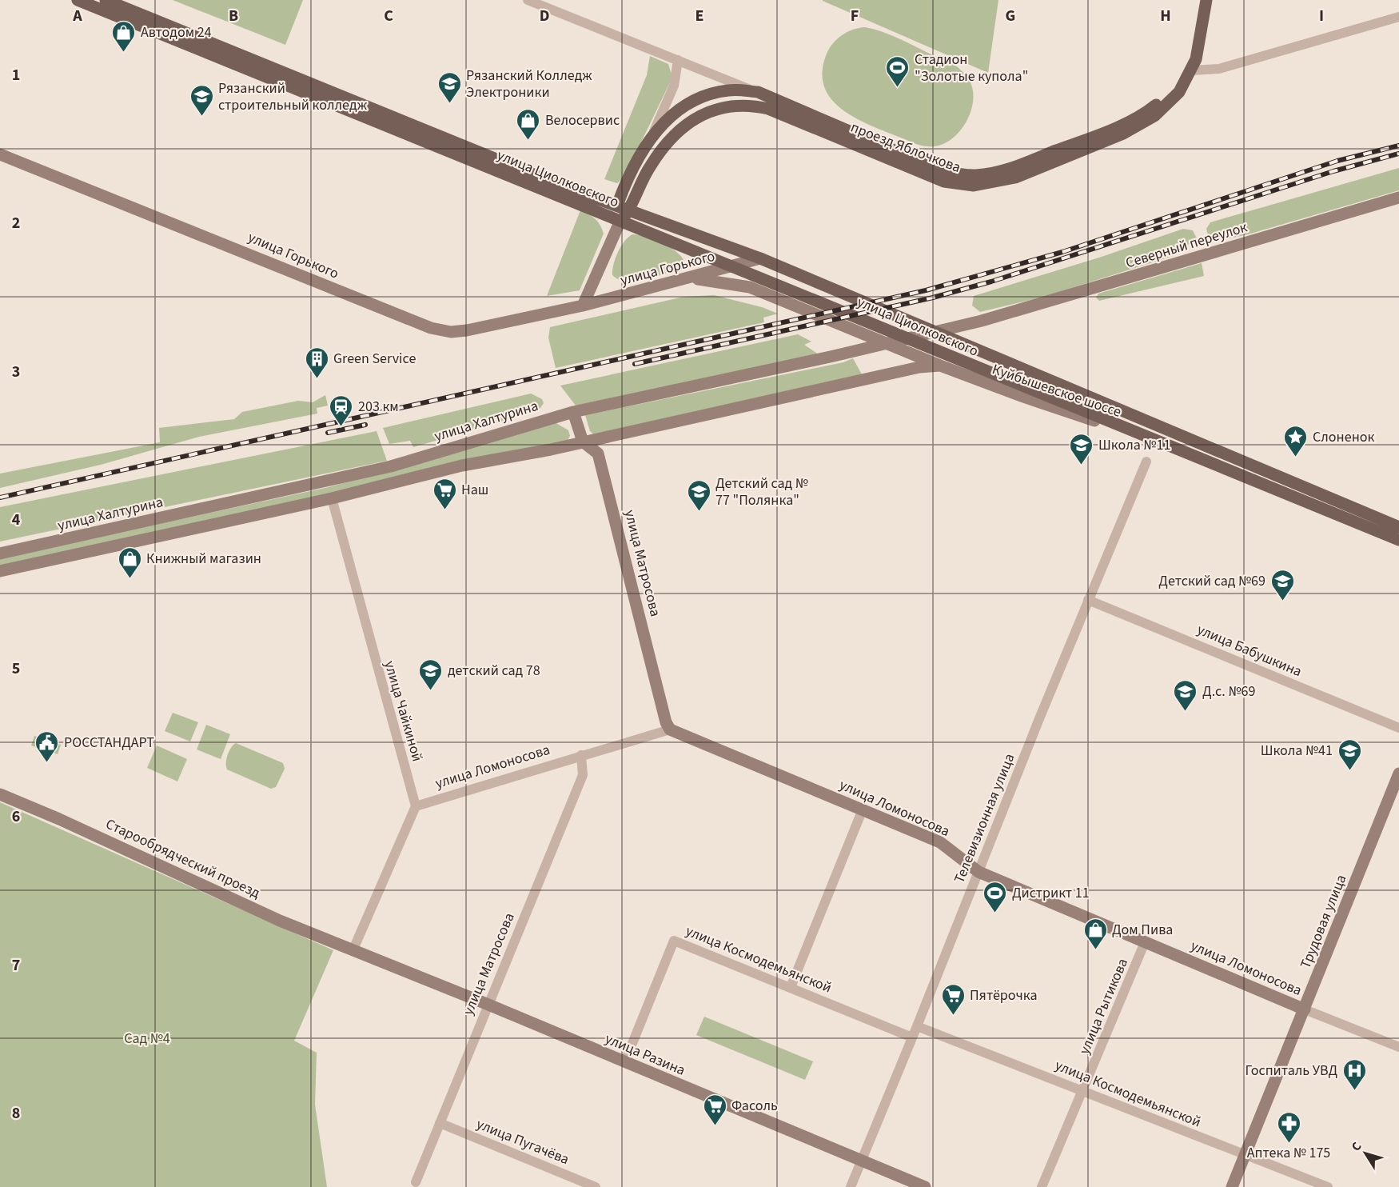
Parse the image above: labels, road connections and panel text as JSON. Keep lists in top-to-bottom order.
{
  "streets": {
    "main road": ["проезд Яблочкова", "улица Циолковского", "Куйбышевское шоссе"],
    "street": [
      "Северный переулок",
      "улица Горького",
      "улица Халтурина",
      "улица Матросова",
      "улица Бабушкина",
      "улица Чайкиной",
      "улица Ломоносова",
      "Телевизионная улица",
      "Старообрядческий проезд",
      "Трудовая улица",
      "улица Космодемьянской",
      "улица Рытикова",
      "улица Разина",
      "улица Пугачёва"
    ]
  },
  "crossings": [
    ["проезд Яблочкова", "улица Циолковского"],
    ["улица Циолковского", "улица Горького"],
    ["улица Циолковского", "Куйбышевское шоссе"],
    ["Северный переулок", "улица Халтурина"],
    ["улица Горького", "Куйбышевское шоссе"],
    ["улица Халтурина", "улица Матросова"],
    ["улица Матросова", "улица Ломоносова"],
    ["улица Матросова", "улица Разина"],
    ["улица Матросова", "улица Пугачёва"],
    ["улица Бабушкина", "Телевизионная улица"],
    ["улица Чайкиной", "улица Ломоносова"],
    ["улица Ломоносова", "Телевизионная улица"],
    ["улица Ломоносова", "Трудовая улица"],
    ["улица Ломоносова", "улица Рытикова"],
    ["Телевизионная улица", "улица Космодемьянской"],
    ["Телевизионная улица", "улица Разина"],
    ["Старообрядческий проезд", "улица Разина"],
    ["Трудовая улица", "улица Космодемьянской"],
    ["улица Космодемьянской", "улица Рытикова"],
    ["улица Космодемьянской", "улица Разина"]
  ],
  "parks": ["Сад №4"],
  "places": {
    "shop": [
      "Автодом 24",
      "Велосервис",
      "Книжный магазин",
      "Дом Пива"
    ],
    "sports": ["Стадион \"Золотые купола\"", "Дистрикт 11"],
    "school or university": [
      "Рязанский Колледж Электроники",
      "Рязанский строительный колледж",
      "Школа №11",
      "Детский сад № 77 \"Полянка\"",
      "Детский сад №69",
      "детский сад 78",
      "Д.с. №69",
      "Школа №41"
    ],
    "building": ["Green Service"],
    "station": ["203 км"],
    "place": ["Слоненок"],
    "supermarket": ["Наш", "Пятёрочка", "Фасоль"],
    "public building": ["РОССТАНДАРТ"],
    "hospital": ["Госпиталь УВД"],
    "pharmacy": ["Аптека № 175"]
  },
  "north": "top left",
  "grid": {
    "columns": [
      "A",
      "B",
      "C",
      "D",
      "E",
      "F",
      "G",
      "H",
      "I"
    ],
    "rows": [
      "1",
      "2",
      "3",
      "4",
      "5",
      "6",
      "7",
      "8"
    ]
  }
}
